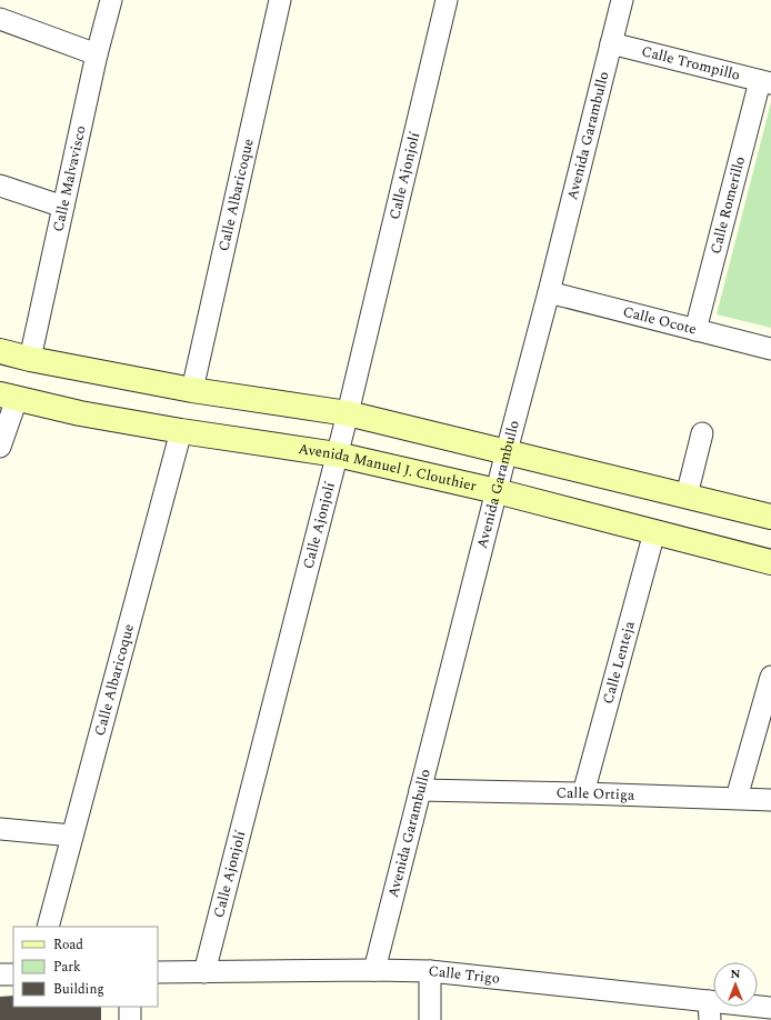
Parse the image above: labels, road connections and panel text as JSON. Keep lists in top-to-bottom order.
{
  "streets": {
    "main road": ["Avenida Manuel J. Clouthier"],
    "street": [
      "Calle Trompillo",
      "Avenida Garambullo",
      "Calle Ajonjolí",
      "Calle Malvavisco",
      "Calle Albaricoque",
      "Calle Romerillo",
      "Calle Ocote",
      "Calle Lenteja",
      "Calle Ortiga",
      "Calle Trigo"
    ]
  },
  "crossings": [
    ["Calle Trompillo", "Avenida Garambullo"],
    ["Calle Trompillo", "Calle Romerillo"],
    ["Avenida Garambullo", "Calle Ocote"],
    ["Avenida Garambullo", "Avenida Manuel J. Clouthier"],
    ["Avenida Garambullo", "Calle Ortiga"],
    ["Avenida Garambullo", "Calle Trigo"],
    ["Calle Ajonjolí", "Avenida Manuel J. Clouthier"],
    ["Calle Ajonjolí", "Calle Trigo"],
    ["Calle Albaricoque", "Avenida Manuel J. Clouthier"],
    ["Calle Romerillo", "Calle Ocote"],
    ["Avenida Manuel J. Clouthier", "Calle Lenteja"],
    ["Calle Lenteja", "Calle Ortiga"]
  ],
  "legend": ["Road", "Park", "Building"],
  "north": "top"
}
